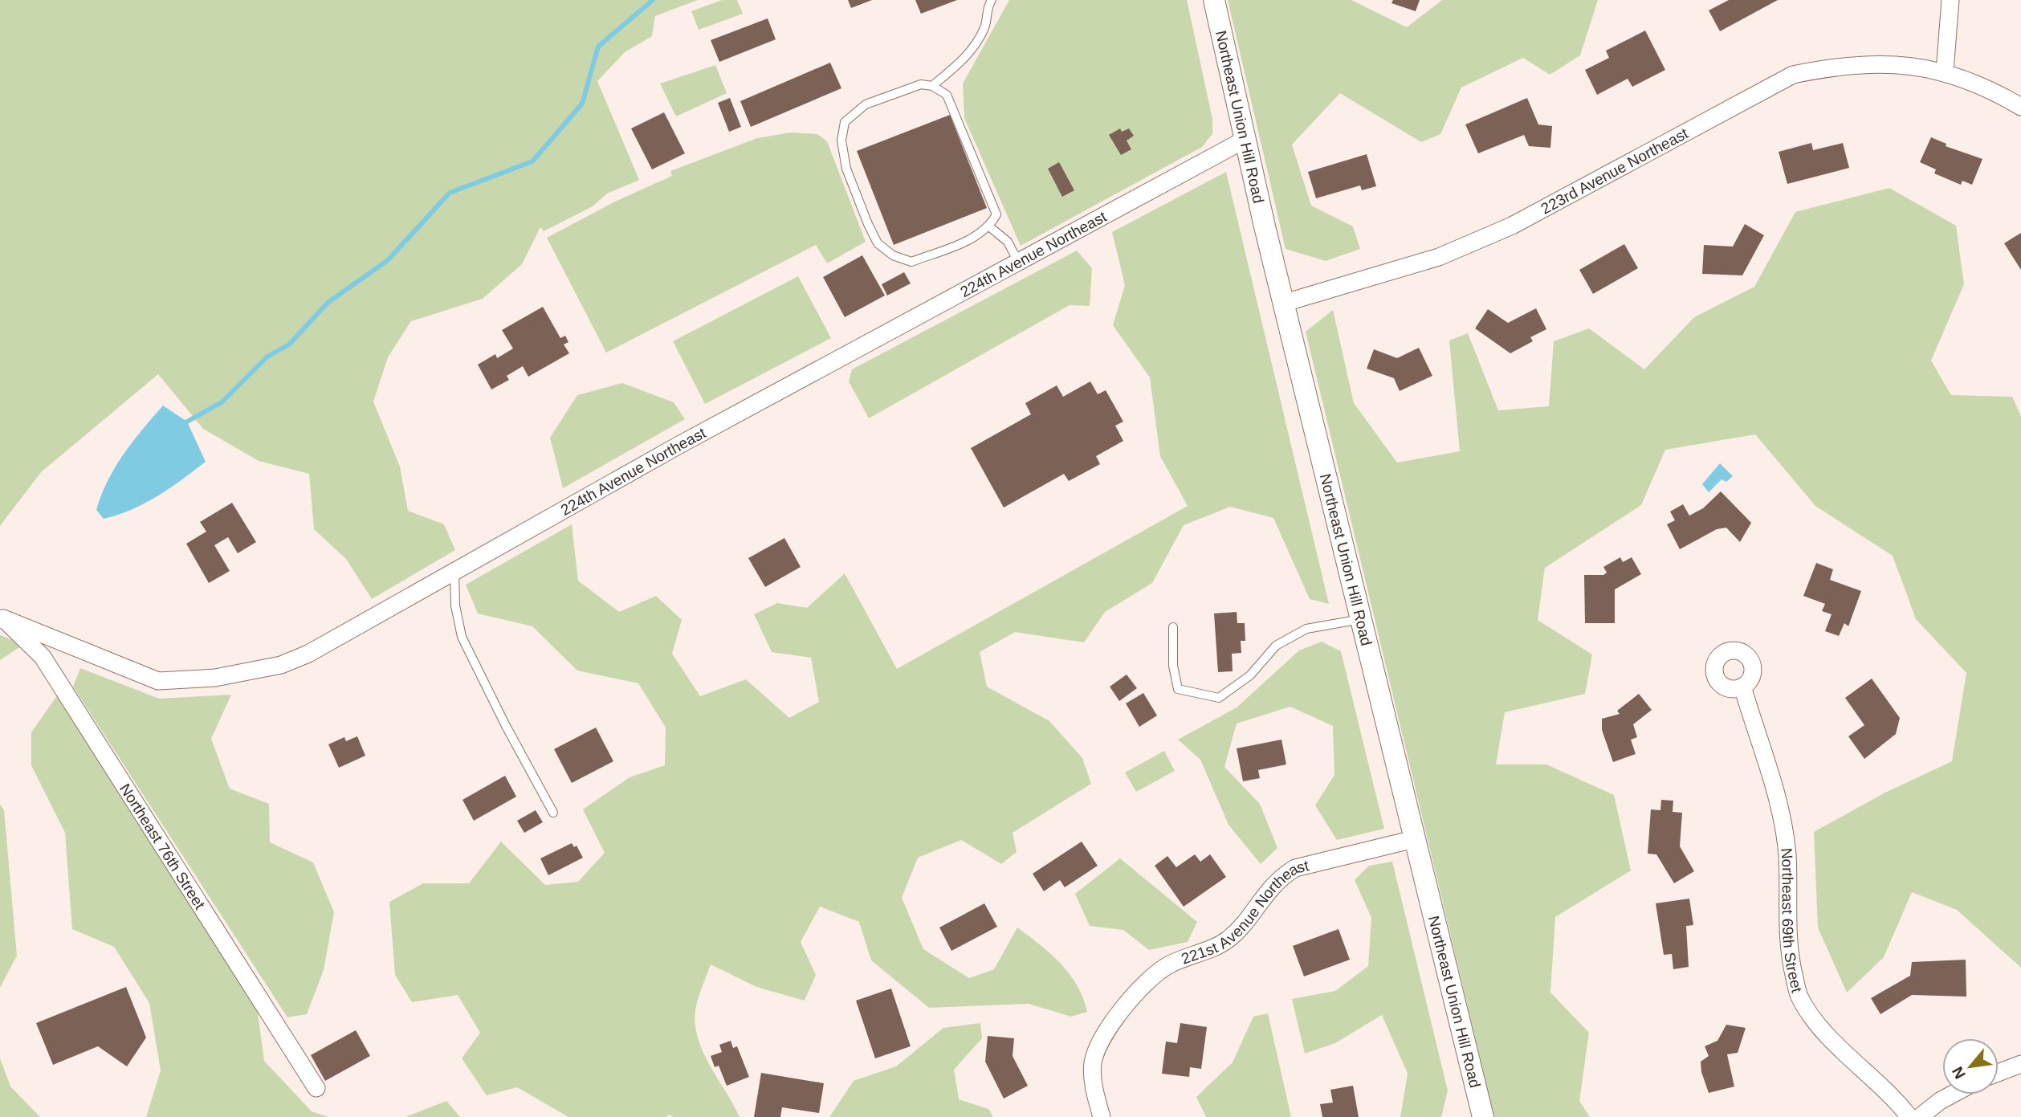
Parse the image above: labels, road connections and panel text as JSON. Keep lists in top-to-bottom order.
{
  "streets": {
    "street": [
      "Northeast Union Hill Road",
      "223rd Avenue Northeast",
      "224th Avenue Northeast",
      "Northeast 76th Street",
      "221st Avenue Northeast",
      "Northeast 69th Street"
    ]
  },
  "crossings": [
    ["Northeast Union Hill Road", "223rd Avenue Northeast"],
    ["Northeast Union Hill Road", "224th Avenue Northeast"],
    ["Northeast Union Hill Road", "221st Avenue Northeast"],
    ["224th Avenue Northeast", "Northeast 76th Street"]
  ],
  "north": "bottom left"
}
